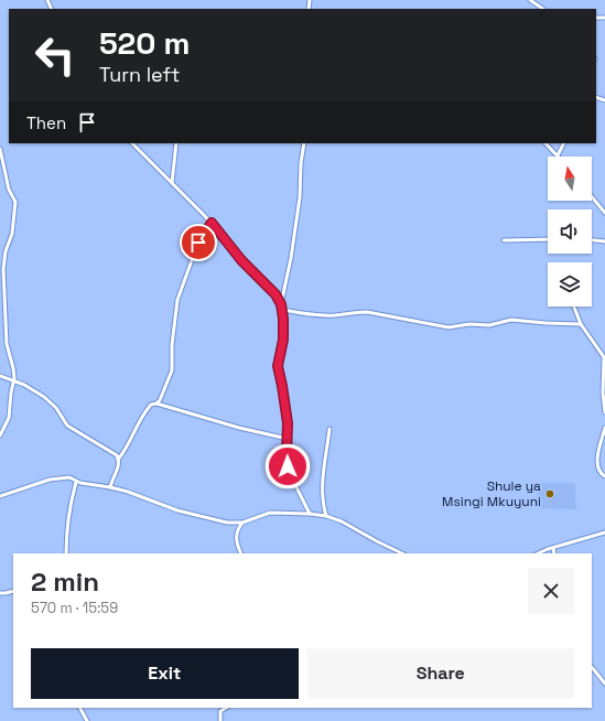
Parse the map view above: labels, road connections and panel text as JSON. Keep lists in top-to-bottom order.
{
  "places": ["Shule ya Msingi Mkuyuni"],
  "north": "top",
  "page": {
    "turn": ["520 m", "Turn left"],
    "then": "Then",
    "heading": ["2 min", "570 m · 15:59"],
    "buttons": ["Exit", "Share"]
  }
}
